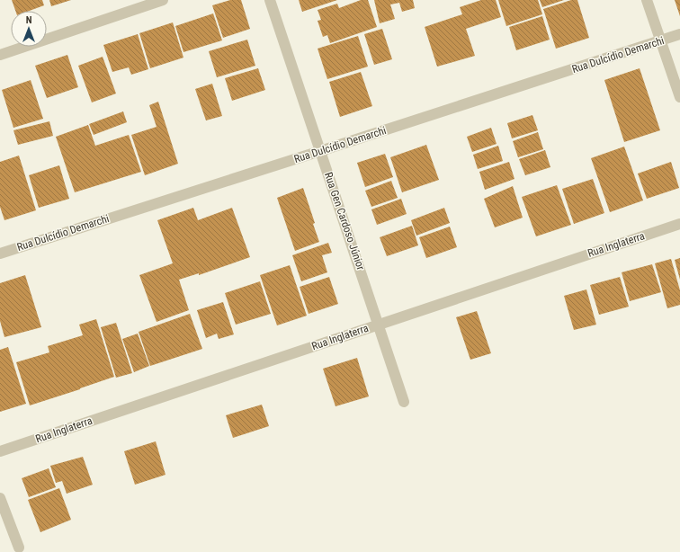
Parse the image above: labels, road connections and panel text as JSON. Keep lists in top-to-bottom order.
{
  "streets": {
    "street": ["Rua Dulcídio Demarchi", "Rua Gen Cardoso Júnior", "Rua Inglaterra"]
  },
  "crossings": [
    ["Rua Dulcídio Demarchi", "Rua Gen Cardoso Júnior"],
    ["Rua Gen Cardoso Júnior", "Rua Inglaterra"]
  ],
  "north": "top"
}
